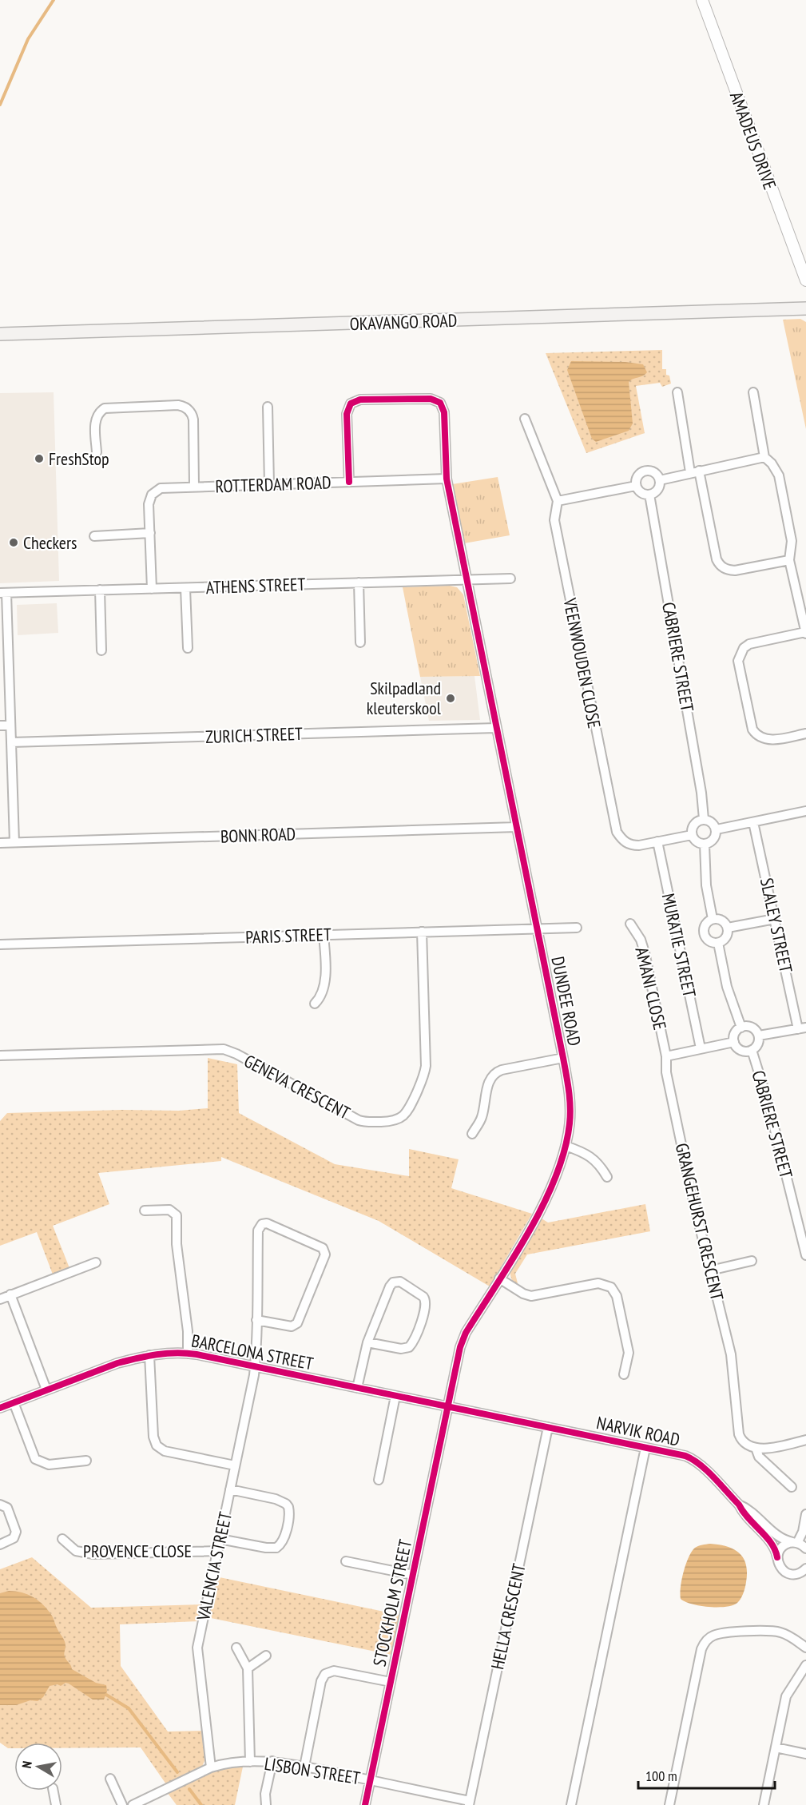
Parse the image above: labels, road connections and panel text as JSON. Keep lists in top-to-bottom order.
{
  "streets": {
    "main road": ["OKAVANGO ROAD"],
    "street": [
      "AMADEUS DRIVE",
      "ROTTERDAM ROAD",
      "ATHENS STREET",
      "CABRIERE STREET",
      "VEENWOUDEN CLOSE",
      "ZURICH STREET",
      "BONN ROAD",
      "SLALEY STREET",
      "PARIS STREET",
      "MURATIE STREET",
      "AMANI CLOSE",
      "DUNDEE ROAD",
      "GENEVA CRESCENT",
      "GRANGEHURST CRESCENT",
      "BARCELONA STREET",
      "NARVIK ROAD",
      "PROVENCE CLOSE",
      "VALENCIA STREET",
      "STOCKHOLM STREET",
      "HELLA CRESCENT",
      "LISBON STREET"
    ]
  },
  "crossings": [
    ["ROTTERDAM ROAD", "ATHENS STREET"],
    ["ATHENS STREET", "DUNDEE ROAD"],
    ["CABRIERE STREET", "VEENWOUDEN CLOSE"],
    ["VEENWOUDEN CLOSE", "MURATIE STREET"],
    ["ZURICH STREET", "DUNDEE ROAD"],
    ["BONN ROAD", "DUNDEE ROAD"],
    ["PARIS STREET", "DUNDEE ROAD"],
    ["PARIS STREET", "GENEVA CRESCENT"],
    ["AMANI CLOSE", "GRANGEHURST CRESCENT"],
    ["DUNDEE ROAD", "BARCELONA STREET"],
    ["DUNDEE ROAD", "NARVIK ROAD"],
    ["DUNDEE ROAD", "STOCKHOLM STREET"],
    ["BARCELONA STREET", "NARVIK ROAD"],
    ["BARCELONA STREET", "VALENCIA STREET"],
    ["BARCELONA STREET", "STOCKHOLM STREET"],
    ["NARVIK ROAD", "STOCKHOLM STREET"],
    ["NARVIK ROAD", "HELLA CRESCENT"],
    ["PROVENCE CLOSE", "VALENCIA STREET"],
    ["VALENCIA STREET", "LISBON STREET"],
    ["STOCKHOLM STREET", "LISBON STREET"],
    ["HELLA CRESCENT", "LISBON STREET"]
  ],
  "places": ["FreshStop", "Checkers", "Skilpadland kleuterskool"],
  "scale_bar": "100 m",
  "north": "left"
}
